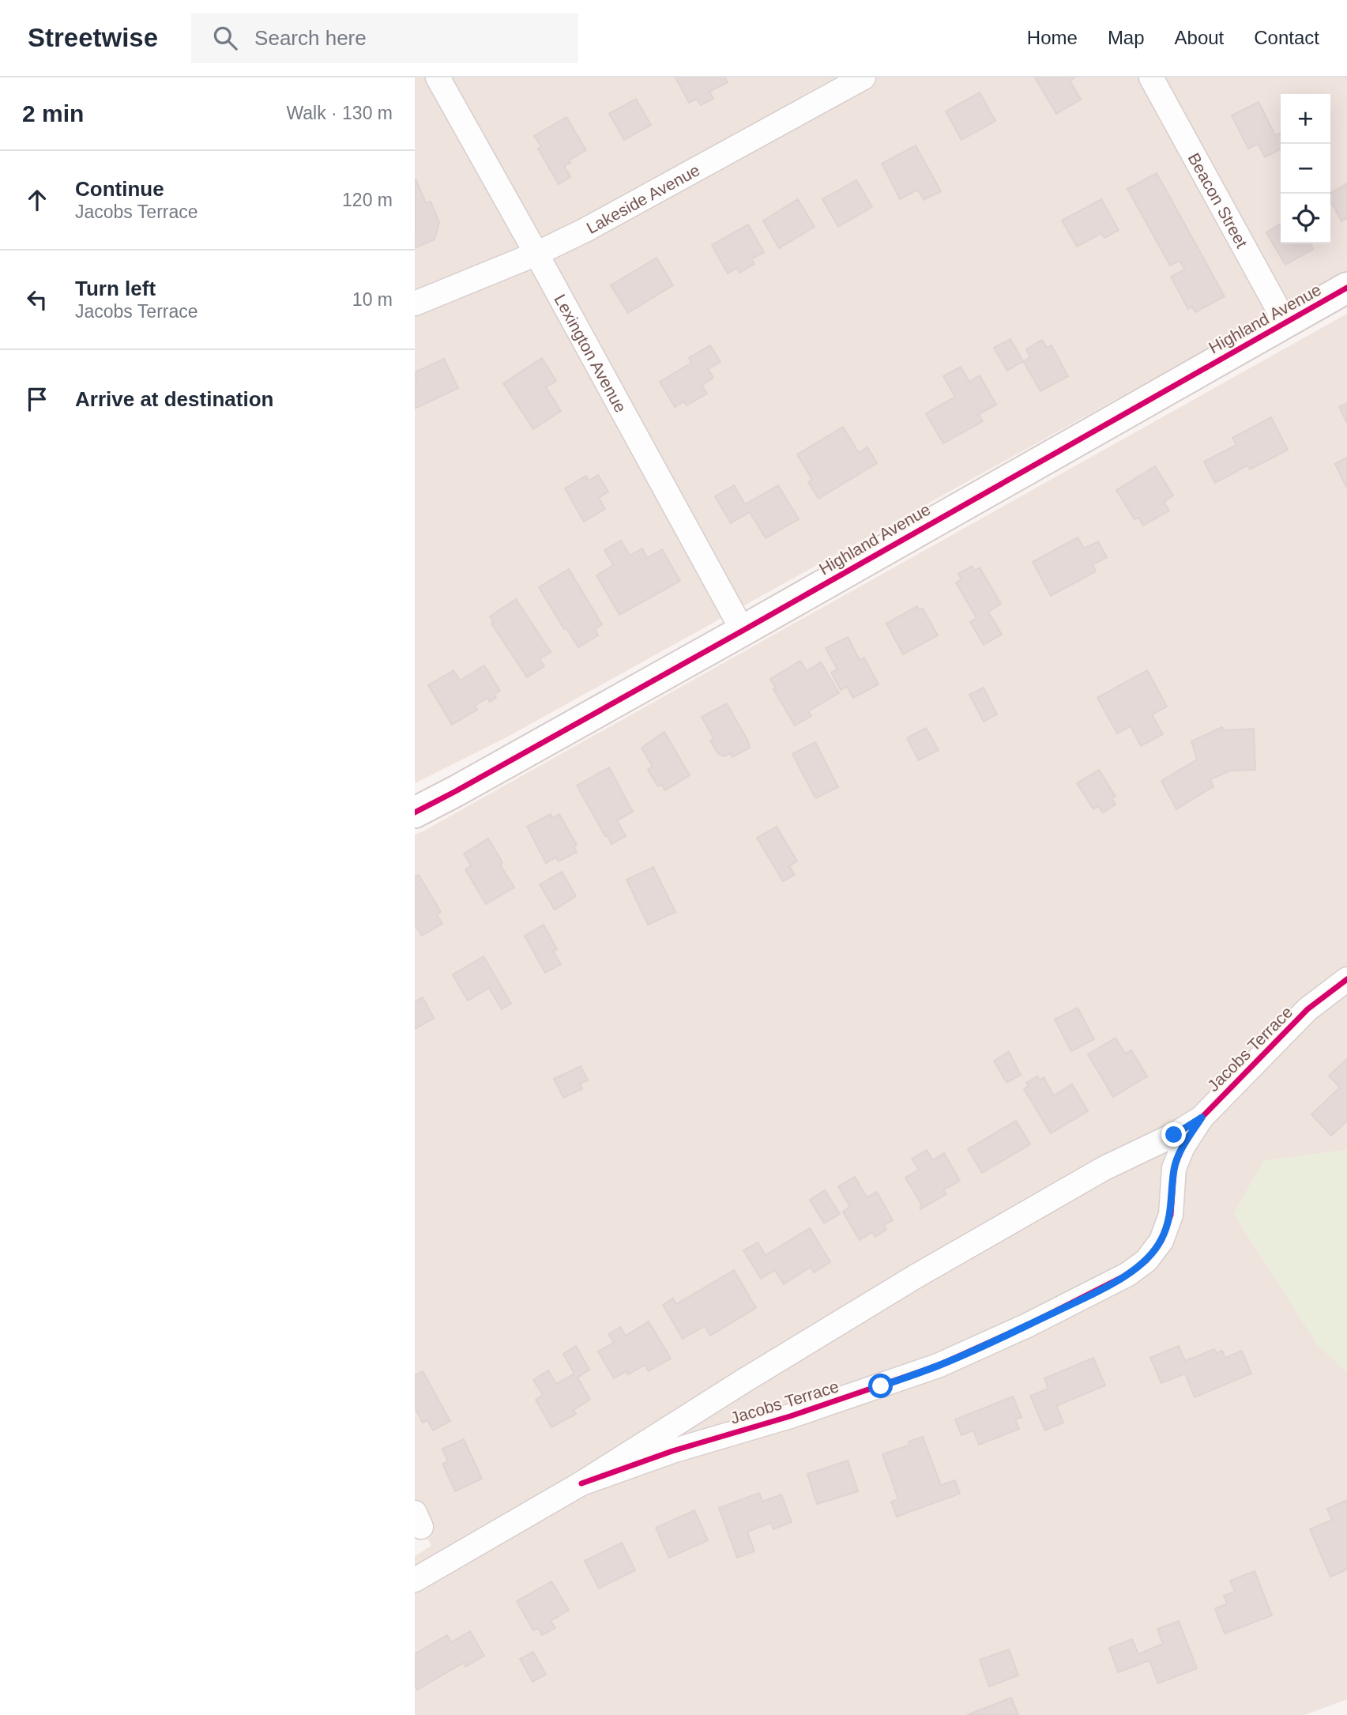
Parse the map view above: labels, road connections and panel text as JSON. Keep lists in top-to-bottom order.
{
  "streets": {
    "street": [
      "Lakeside Avenue",
      "Beacon Street",
      "Highland Avenue",
      "Lexington Avenue",
      "Jacobs Terrace"
    ]
  },
  "crossings": [
    ["Lakeside Avenue", "Lexington Avenue"],
    ["Beacon Street", "Highland Avenue"],
    ["Highland Avenue", "Lexington Avenue"]
  ],
  "page": {
    "header": "Streetwise",
    "search": "Search here",
    "nav": [
      "Home",
      "Map",
      "About",
      "Contact"
    ],
    "heading": ["2 min", "Walk · 130 m"],
    "map_buttons": ["+", "−"],
    "list": [
      ["Continue", "Jacobs Terrace", "120 m"],
      ["Turn left", "Jacobs Terrace", "10 m"],
      "Arrive at destination"
    ]
  }
}
